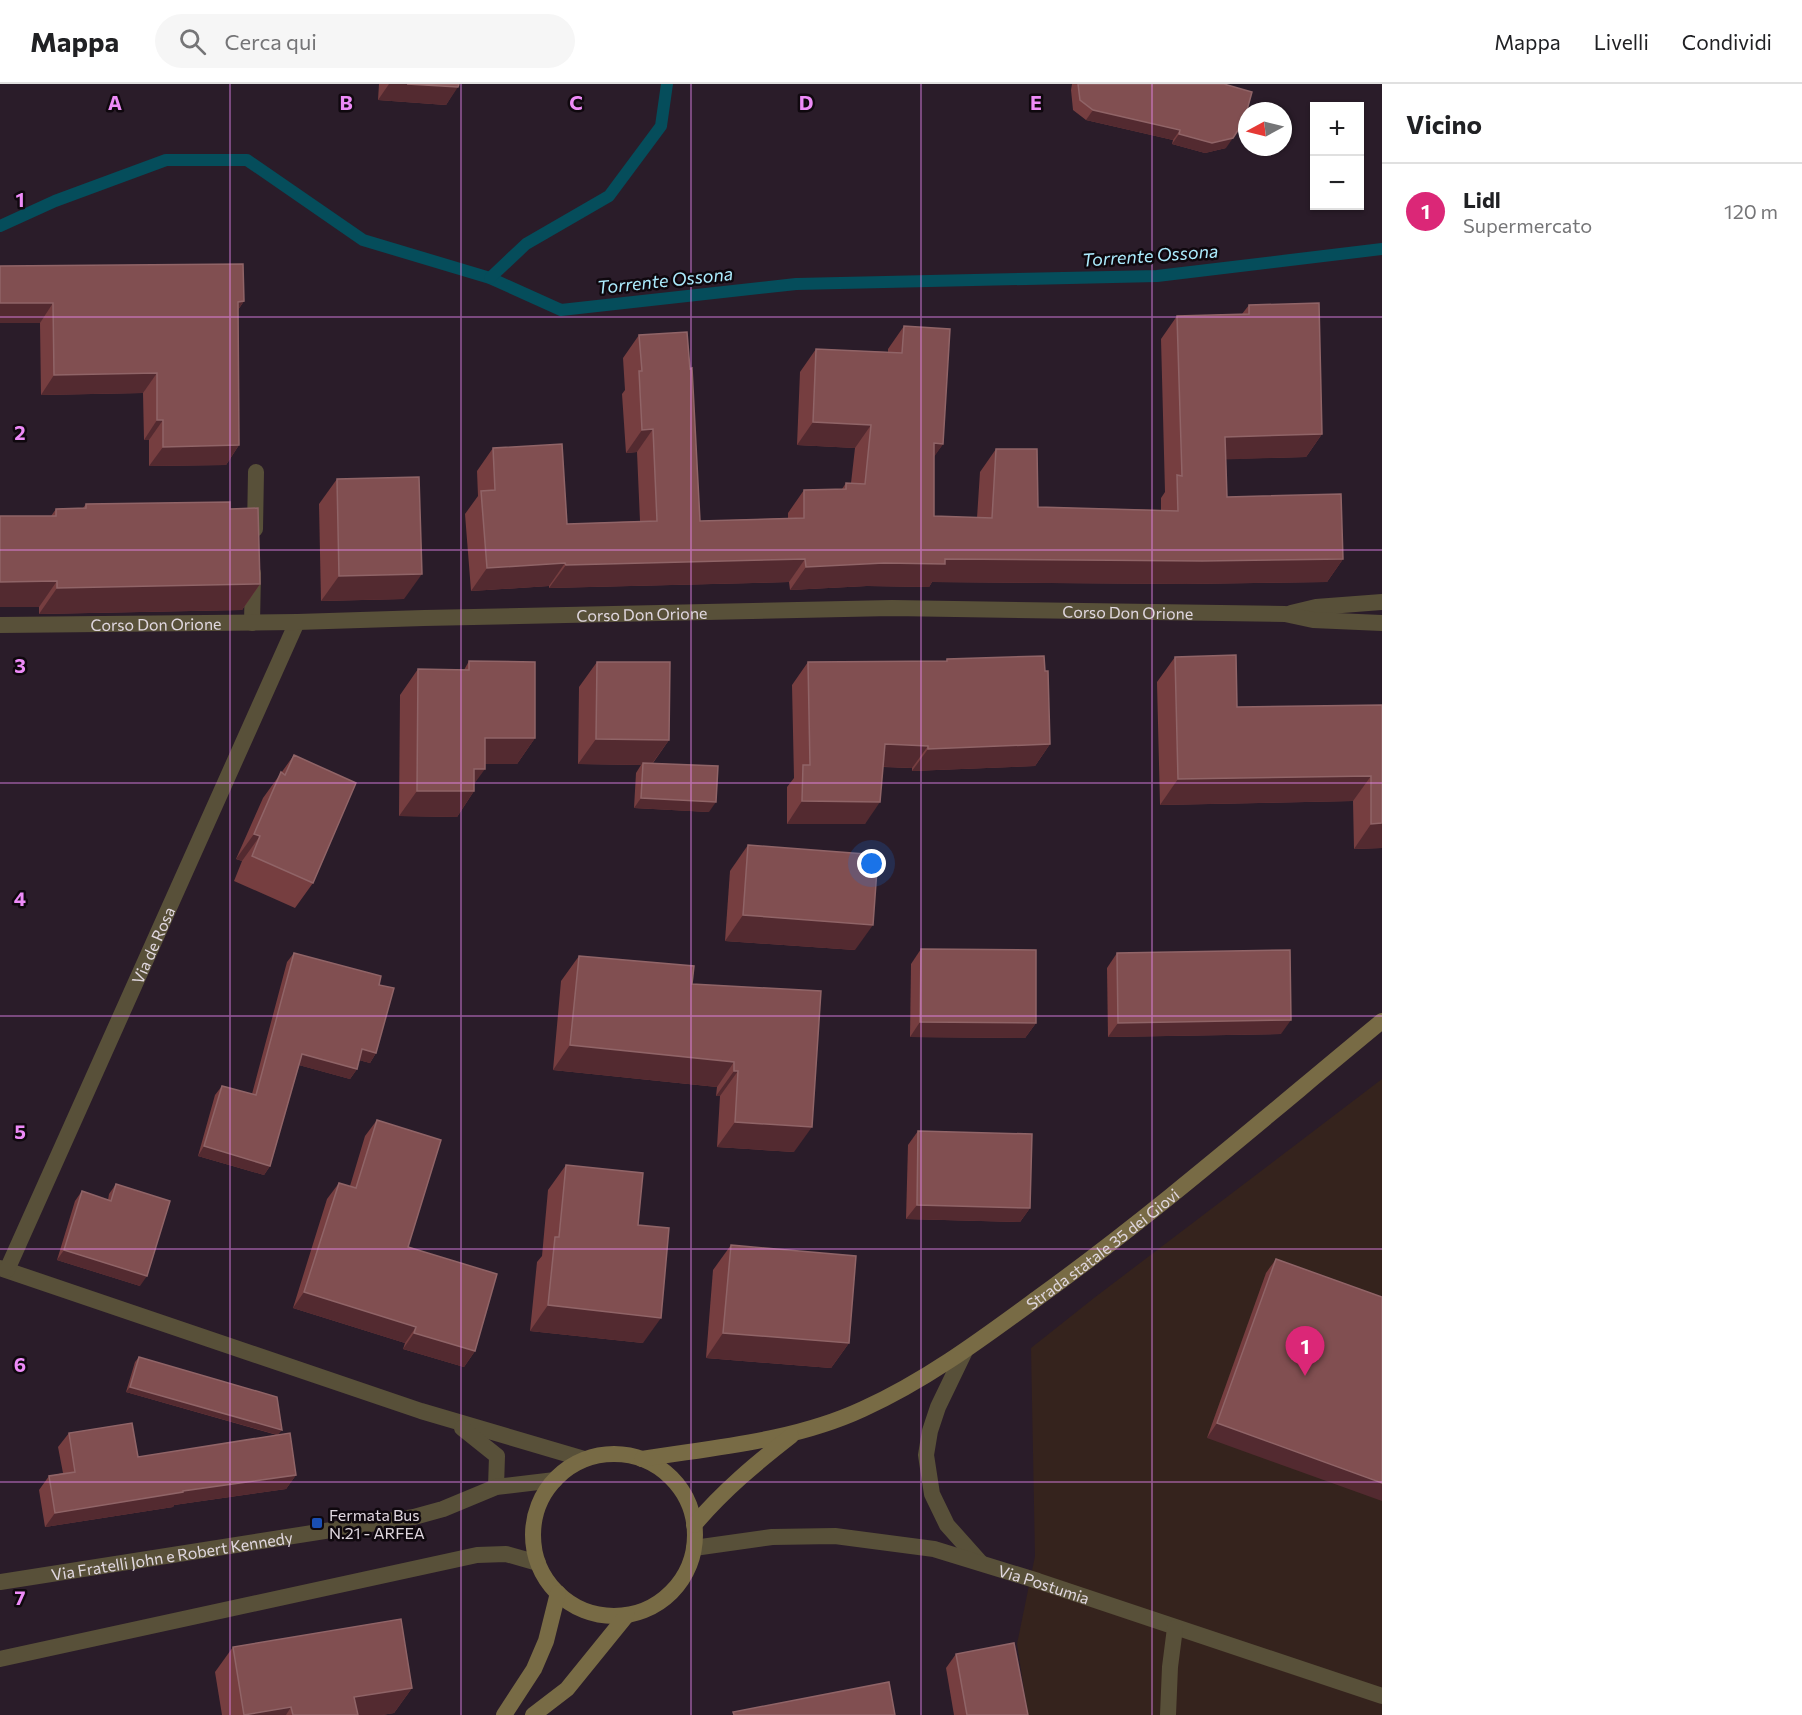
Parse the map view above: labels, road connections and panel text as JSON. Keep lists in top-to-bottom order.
{
  "streets": {
    "main road": ["Strada statale 35 dei Giovi"],
    "street": [
      "Corso Don Orione",
      "Via de Rosa",
      "Via Fratelli John e Robert Kennedy",
      "Via Postumia"
    ]
  },
  "crossings": [
    ["Corso Don Orione", "Via de Rosa"],
    ["Strada statale 35 dei Giovi", "Via Fratelli John e Robert Kennedy"],
    ["Strada statale 35 dei Giovi", "Via Postumia"],
    ["Via Fratelli John e Robert Kennedy", "Via Postumia"]
  ],
  "water": ["Torrente Ossona"],
  "places": {
    "transit": ["Fermata Bus N.21 - ARFEA"]
  },
  "north": "left",
  "page": {
    "header": "Mappa",
    "search": "Cerca qui",
    "nav": ["Mappa", "Livelli", "Condividi"],
    "heading": "Vicino",
    "map_buttons": ["+", "−"],
    "list": [
      {
        "mark": "1",
        "name": "Lidl",
        "note": "Supermercato",
        "value": "120 m"
      }
    ],
    "pins": "1"
  },
  "grid": {
    "columns": [
      "A",
      "B",
      "C",
      "D",
      "E"
    ],
    "rows": [
      "1",
      "2",
      "3",
      "4",
      "5",
      "6",
      "7"
    ]
  }
}
